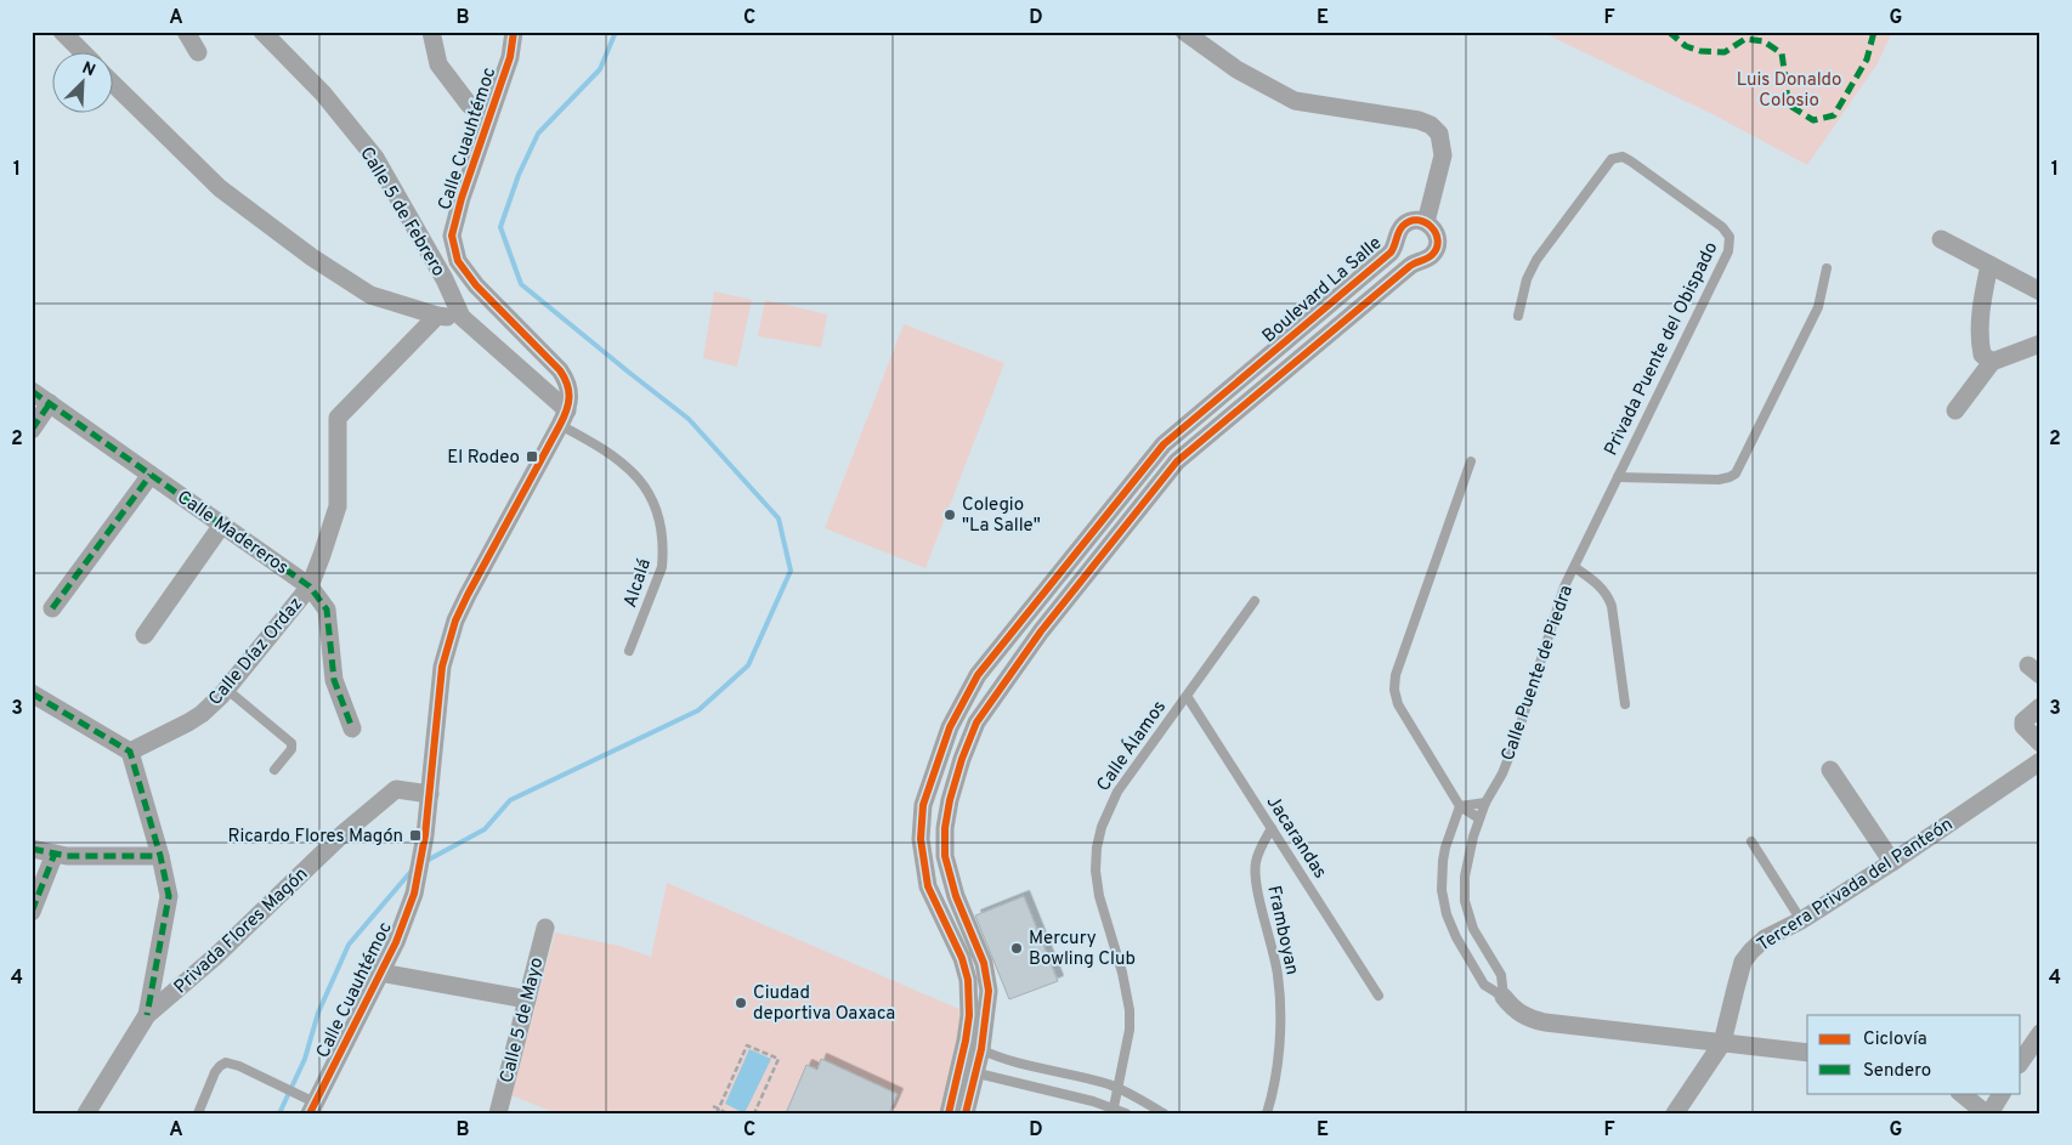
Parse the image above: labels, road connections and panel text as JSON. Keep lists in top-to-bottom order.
{
  "streets": {
    "street": [
      "Calle Cuauhtémoc",
      "Calle 5 de Febrero",
      "Boulevard La Salle",
      "Calle Madereros",
      "Calle Díaz Ordaz",
      "Tercera Privada del Panteón",
      "Privada Flores Magón",
      "Calle 5 de Mayo"
    ],
    "lane": [
      "Privada Puente del Obispado",
      "Alcalá",
      "Calle Puente de Piedra",
      "Calle Álamos",
      "Jacarandas",
      "Framboyan"
    ]
  },
  "crossings": [
    ["Calle Cuauhtémoc", "Alcalá"],
    ["Calle Cuauhtémoc", "Privada Flores Magón"],
    ["Privada Puente del Obispado", "Calle Puente de Piedra"],
    ["Calle Madereros", "Calle Díaz Ordaz"],
    ["Calle Álamos", "Jacarandas"],
    ["Jacarandas", "Framboyan"]
  ],
  "parks": ["Luis Donaldo Colosio"],
  "places": {
    "transit": ["El Rodeo", "Ricardo Flores Magón"],
    "other": ["Colegio \"La Salle\"", "Mercury Bowling Club", "Ciudad deportiva Oaxaca"]
  },
  "legend": ["Ciclovía", "Sendero"],
  "north": "top right",
  "grid": {
    "columns": [
      "A",
      "B",
      "C",
      "D",
      "E",
      "F",
      "G"
    ],
    "rows": [
      "1",
      "2",
      "3",
      "4"
    ]
  }
}
